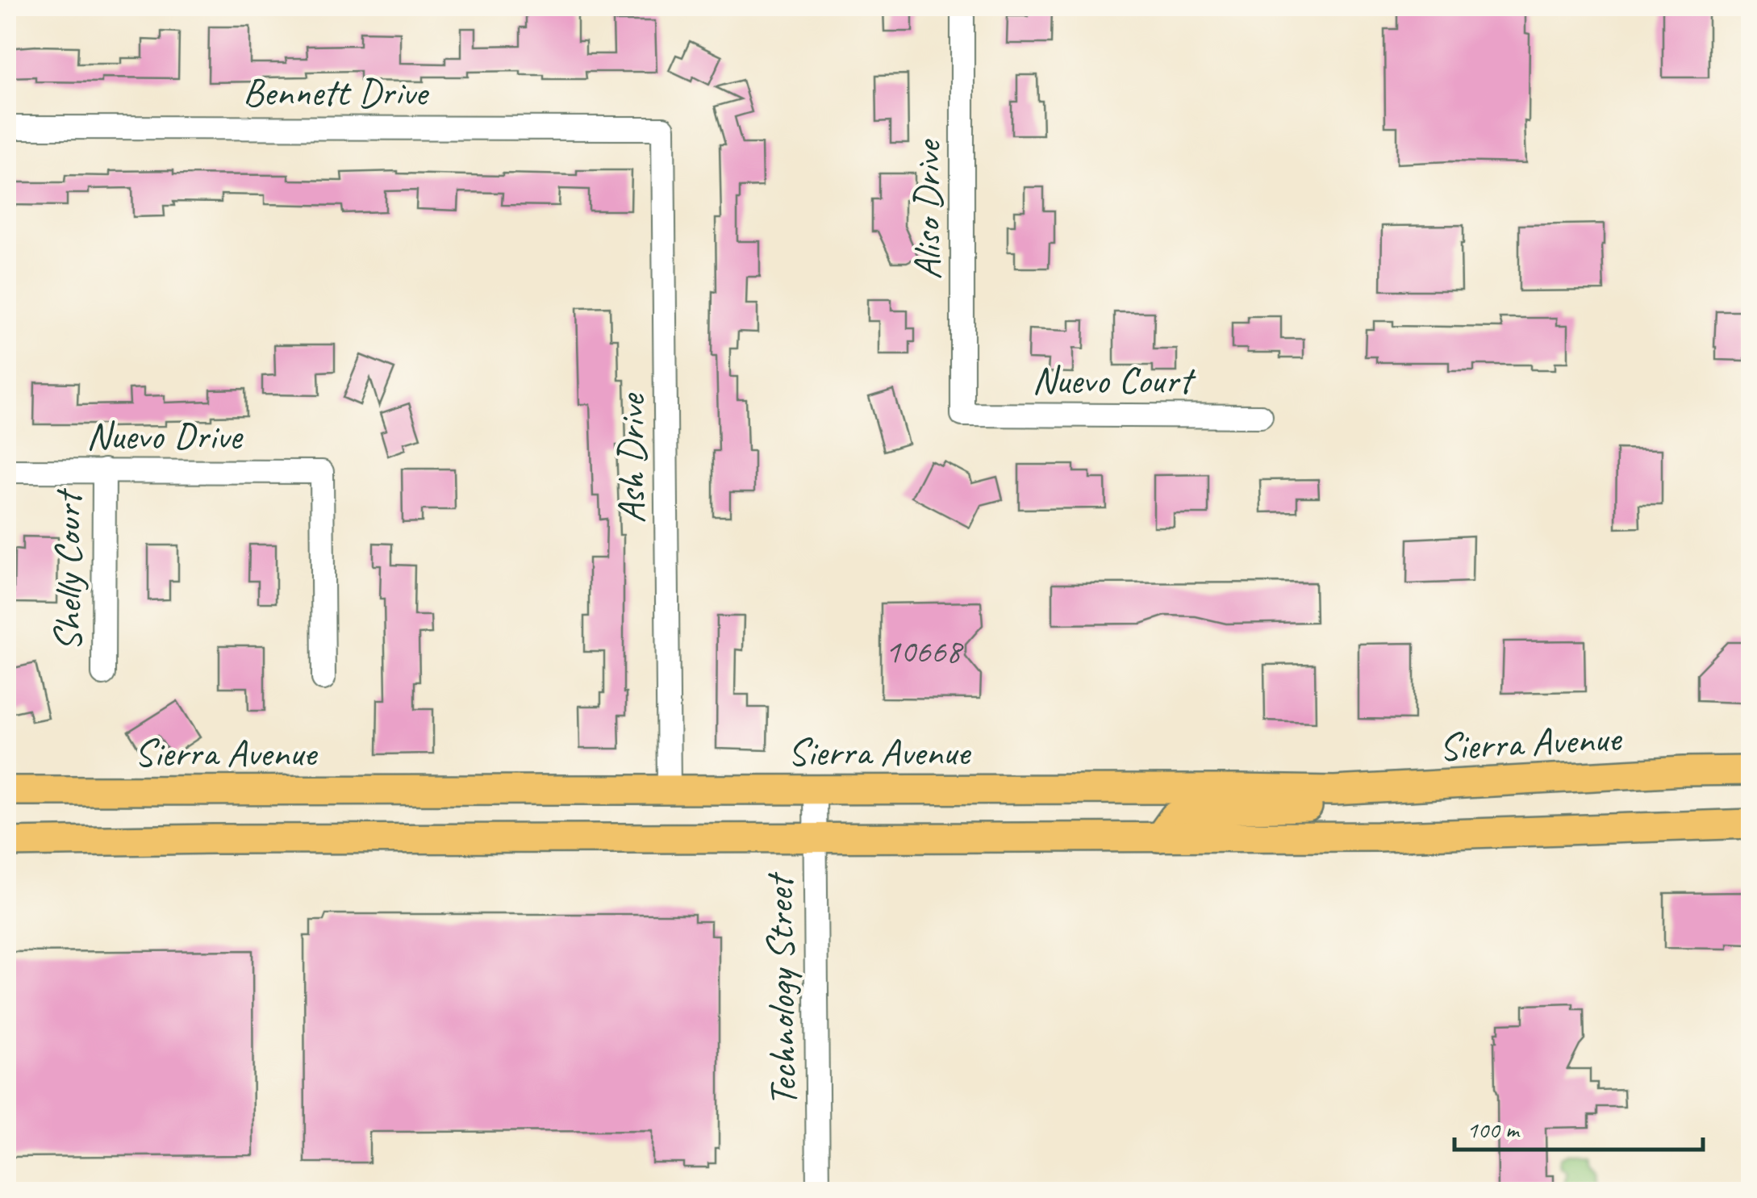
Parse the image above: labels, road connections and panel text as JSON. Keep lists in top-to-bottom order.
{
  "streets": {
    "main road": ["Sierra Avenue"],
    "street": [
      "Bennett Drive",
      "Aliso Drive",
      "Nuevo Court",
      "Nuevo Drive",
      "Ash Drive",
      "Shelly Court",
      "Technology Street"
    ]
  },
  "crossings": [
    ["Bennett Drive", "Ash Drive"],
    ["Aliso Drive", "Nuevo Court"],
    ["Nuevo Drive", "Shelly Court"],
    ["Ash Drive", "Sierra Avenue"],
    ["Sierra Avenue", "Technology Street"]
  ],
  "house_numbers": ["10668"],
  "scale_bar": "100 m"
}
